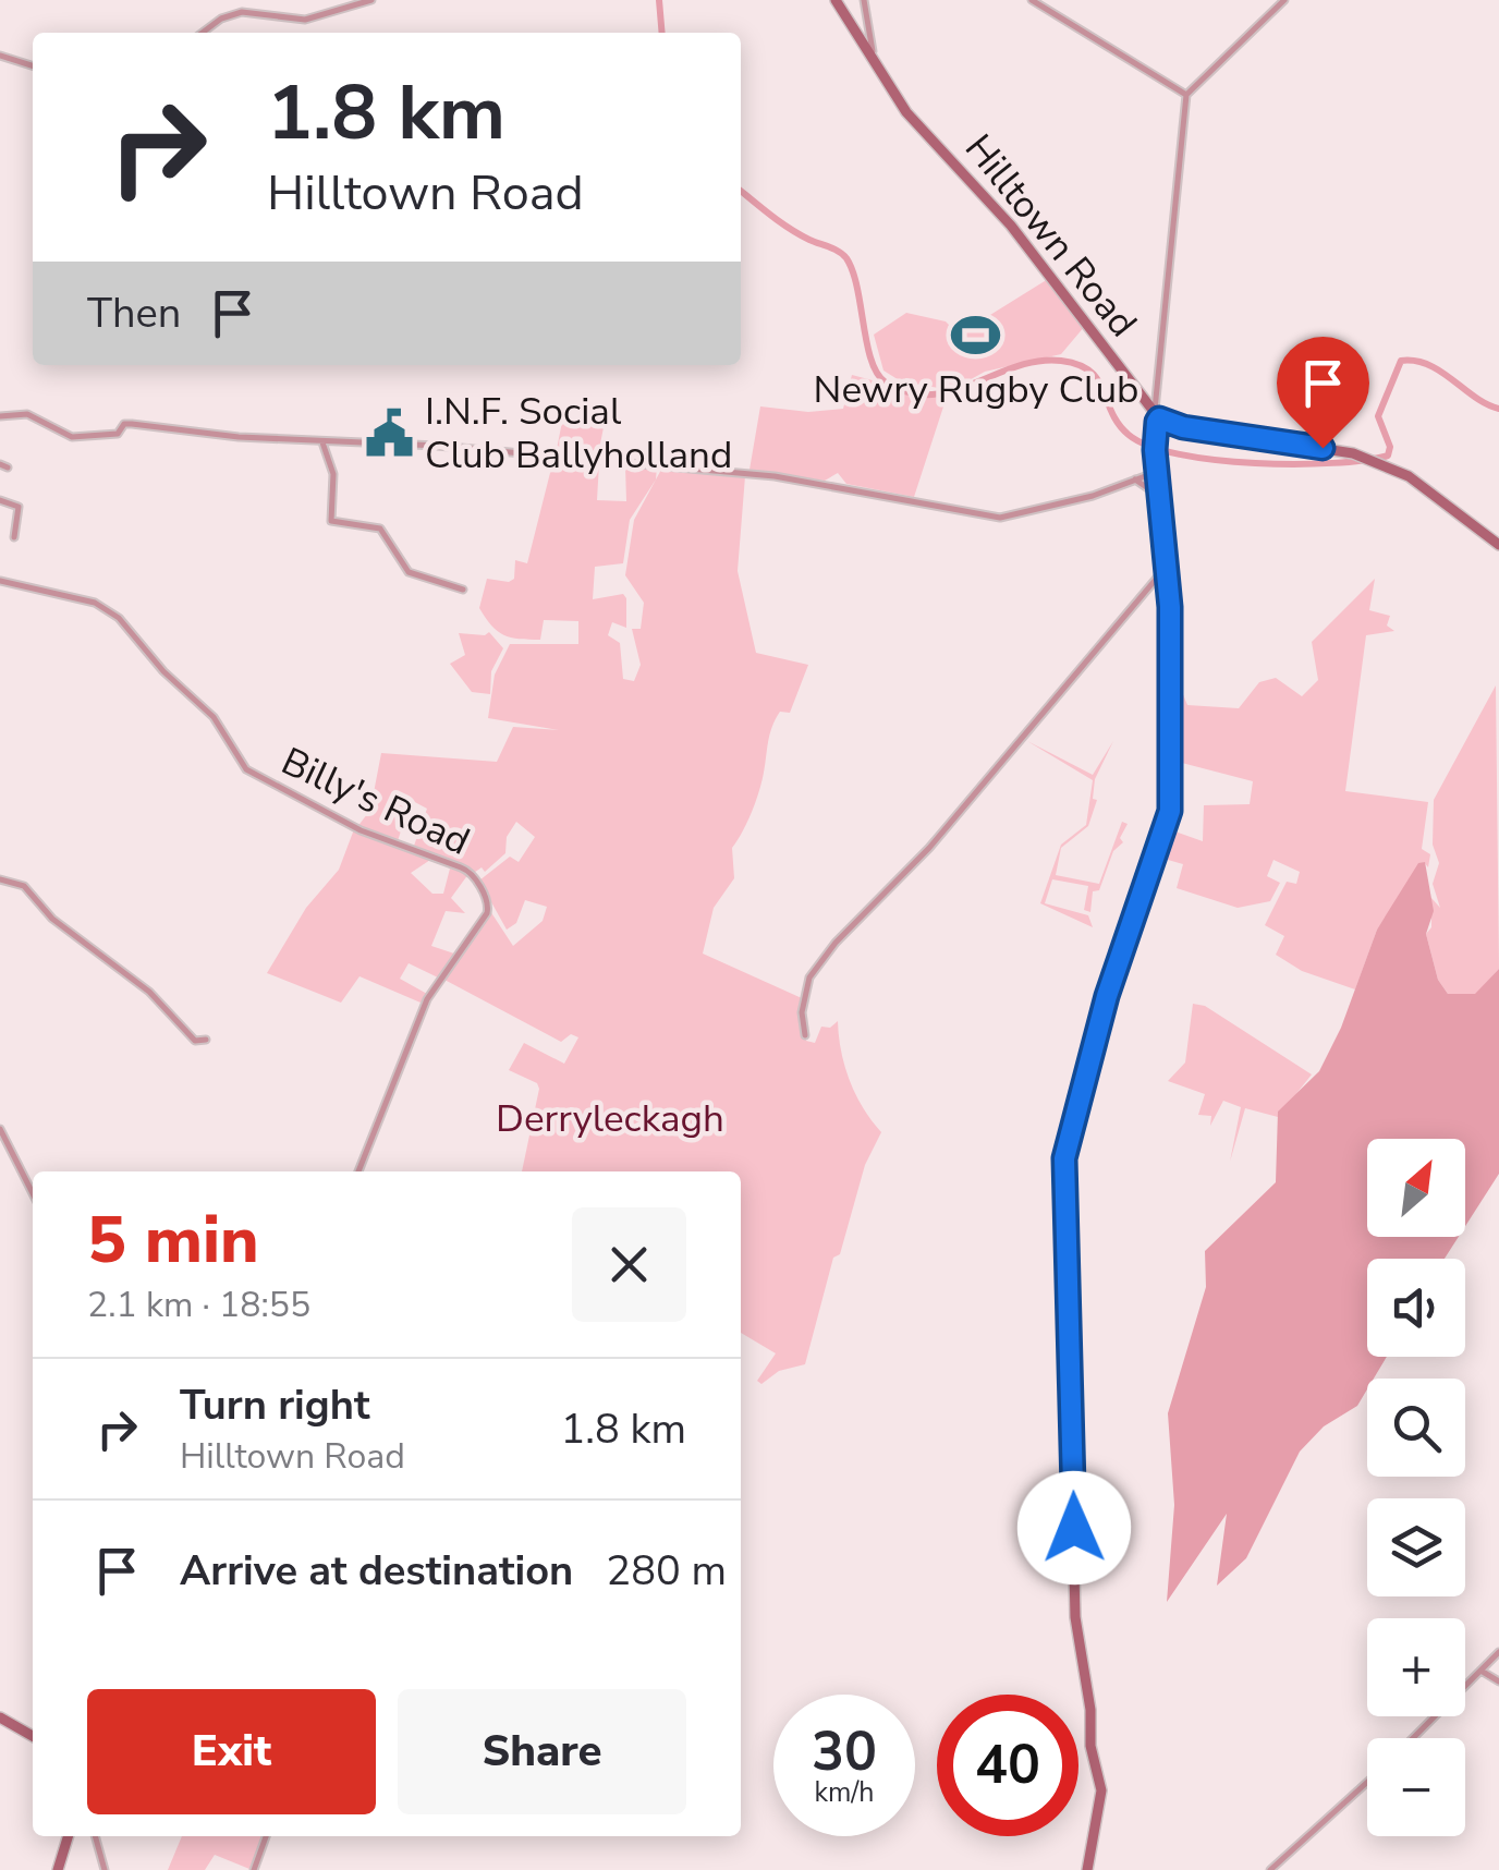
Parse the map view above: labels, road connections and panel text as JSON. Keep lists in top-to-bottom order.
{
  "streets": {
    "street": ["Hilltown Road", "Billy's Road"]
  },
  "parks": ["Derryleckagh"],
  "places": {
    "sports": ["Newry Rugby Club"],
    "public building": ["I.N.F. Social Club Ballyholland"]
  },
  "north": "top right",
  "page": {
    "turn": ["1.8 km", "Hilltown Road"],
    "then": "Then",
    "map_buttons": ["+", "−"],
    "heading": ["5 min", "2.1 km · 18:55"],
    "list": [
      {
        "name": "Turn right",
        "note": "Hilltown Road",
        "value": "1.8 km"
      },
      {
        "name": "Arrive at destination",
        "value": "280 m"
      }
    ],
    "buttons": ["Exit", "Share"],
    "speed": "30 km/h",
    "limit": "40"
  }
}
